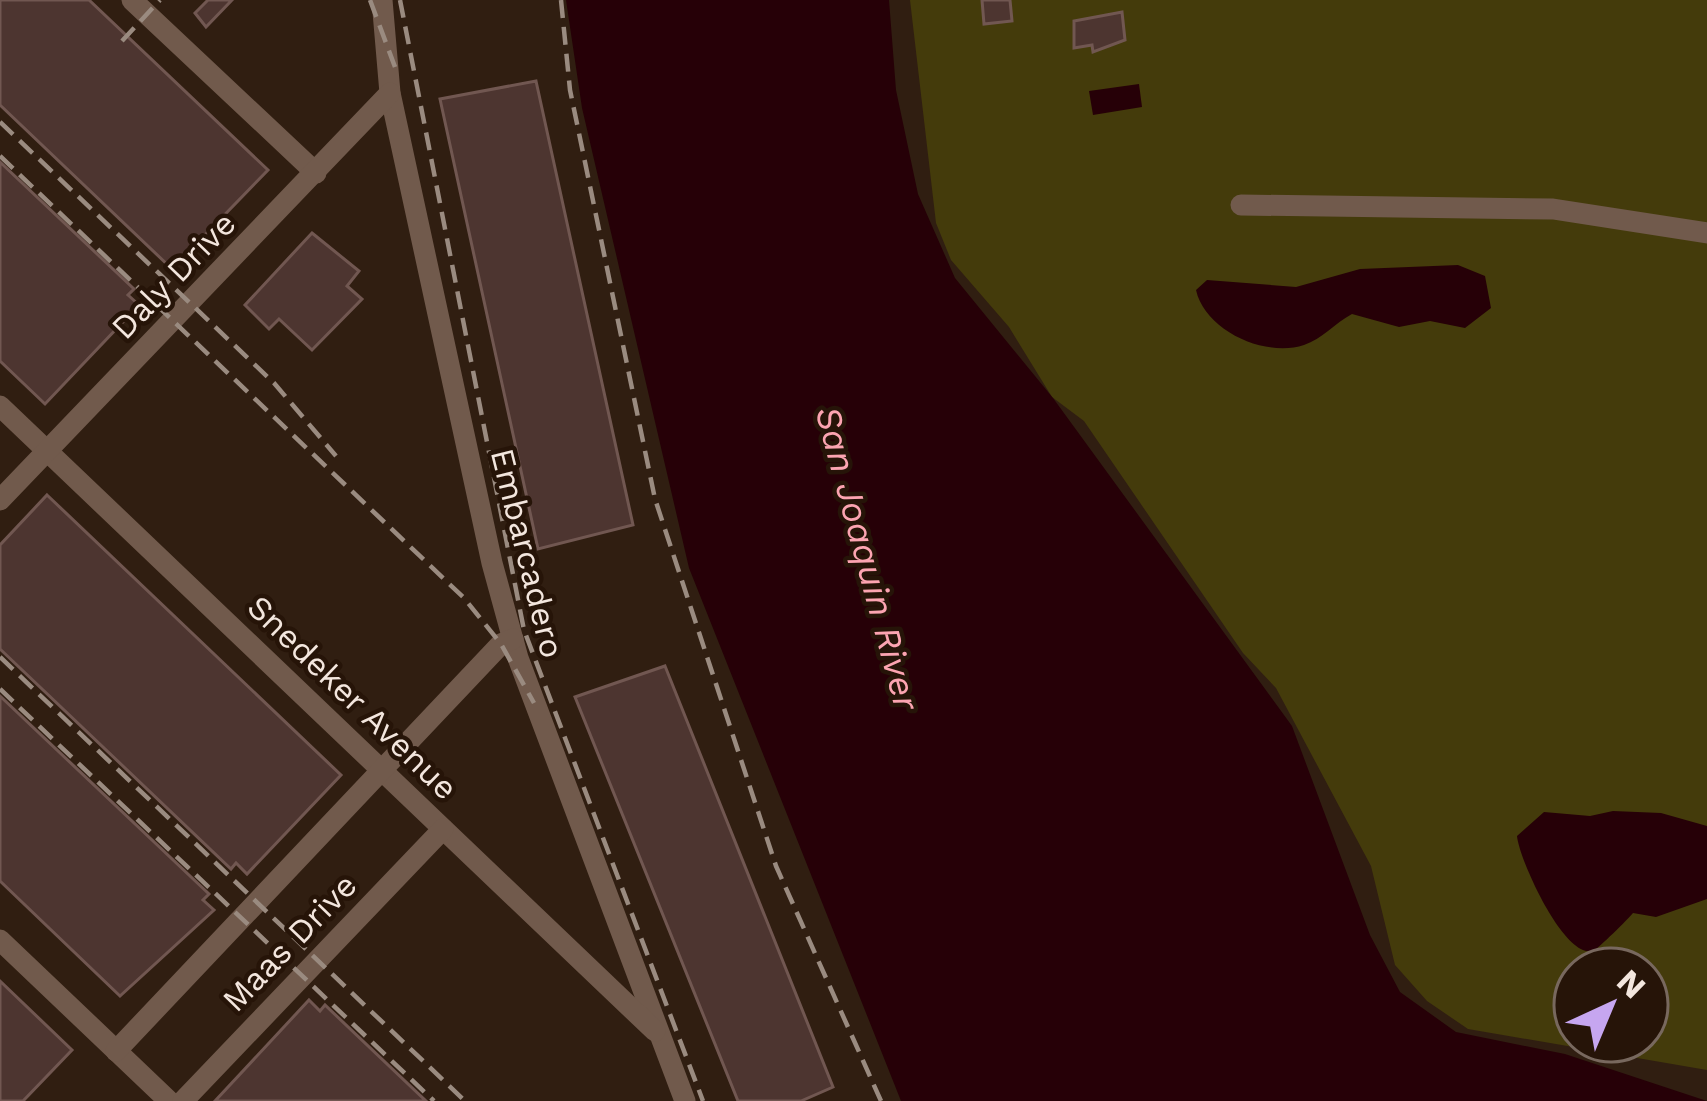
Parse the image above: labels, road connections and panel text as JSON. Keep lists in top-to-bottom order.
{
  "streets": {
    "street": [
      "Daly Drive",
      "Embarcadero",
      "Snedeker Avenue",
      "Maas Drive"
    ]
  },
  "crossings": [
    ["Daly Drive", "Embarcadero"],
    ["Daly Drive", "Snedeker Avenue"],
    ["Embarcadero", "Snedeker Avenue"],
    ["Snedeker Avenue", "Maas Drive"]
  ],
  "water": ["San Joaquin River"],
  "north": "top right"
}
